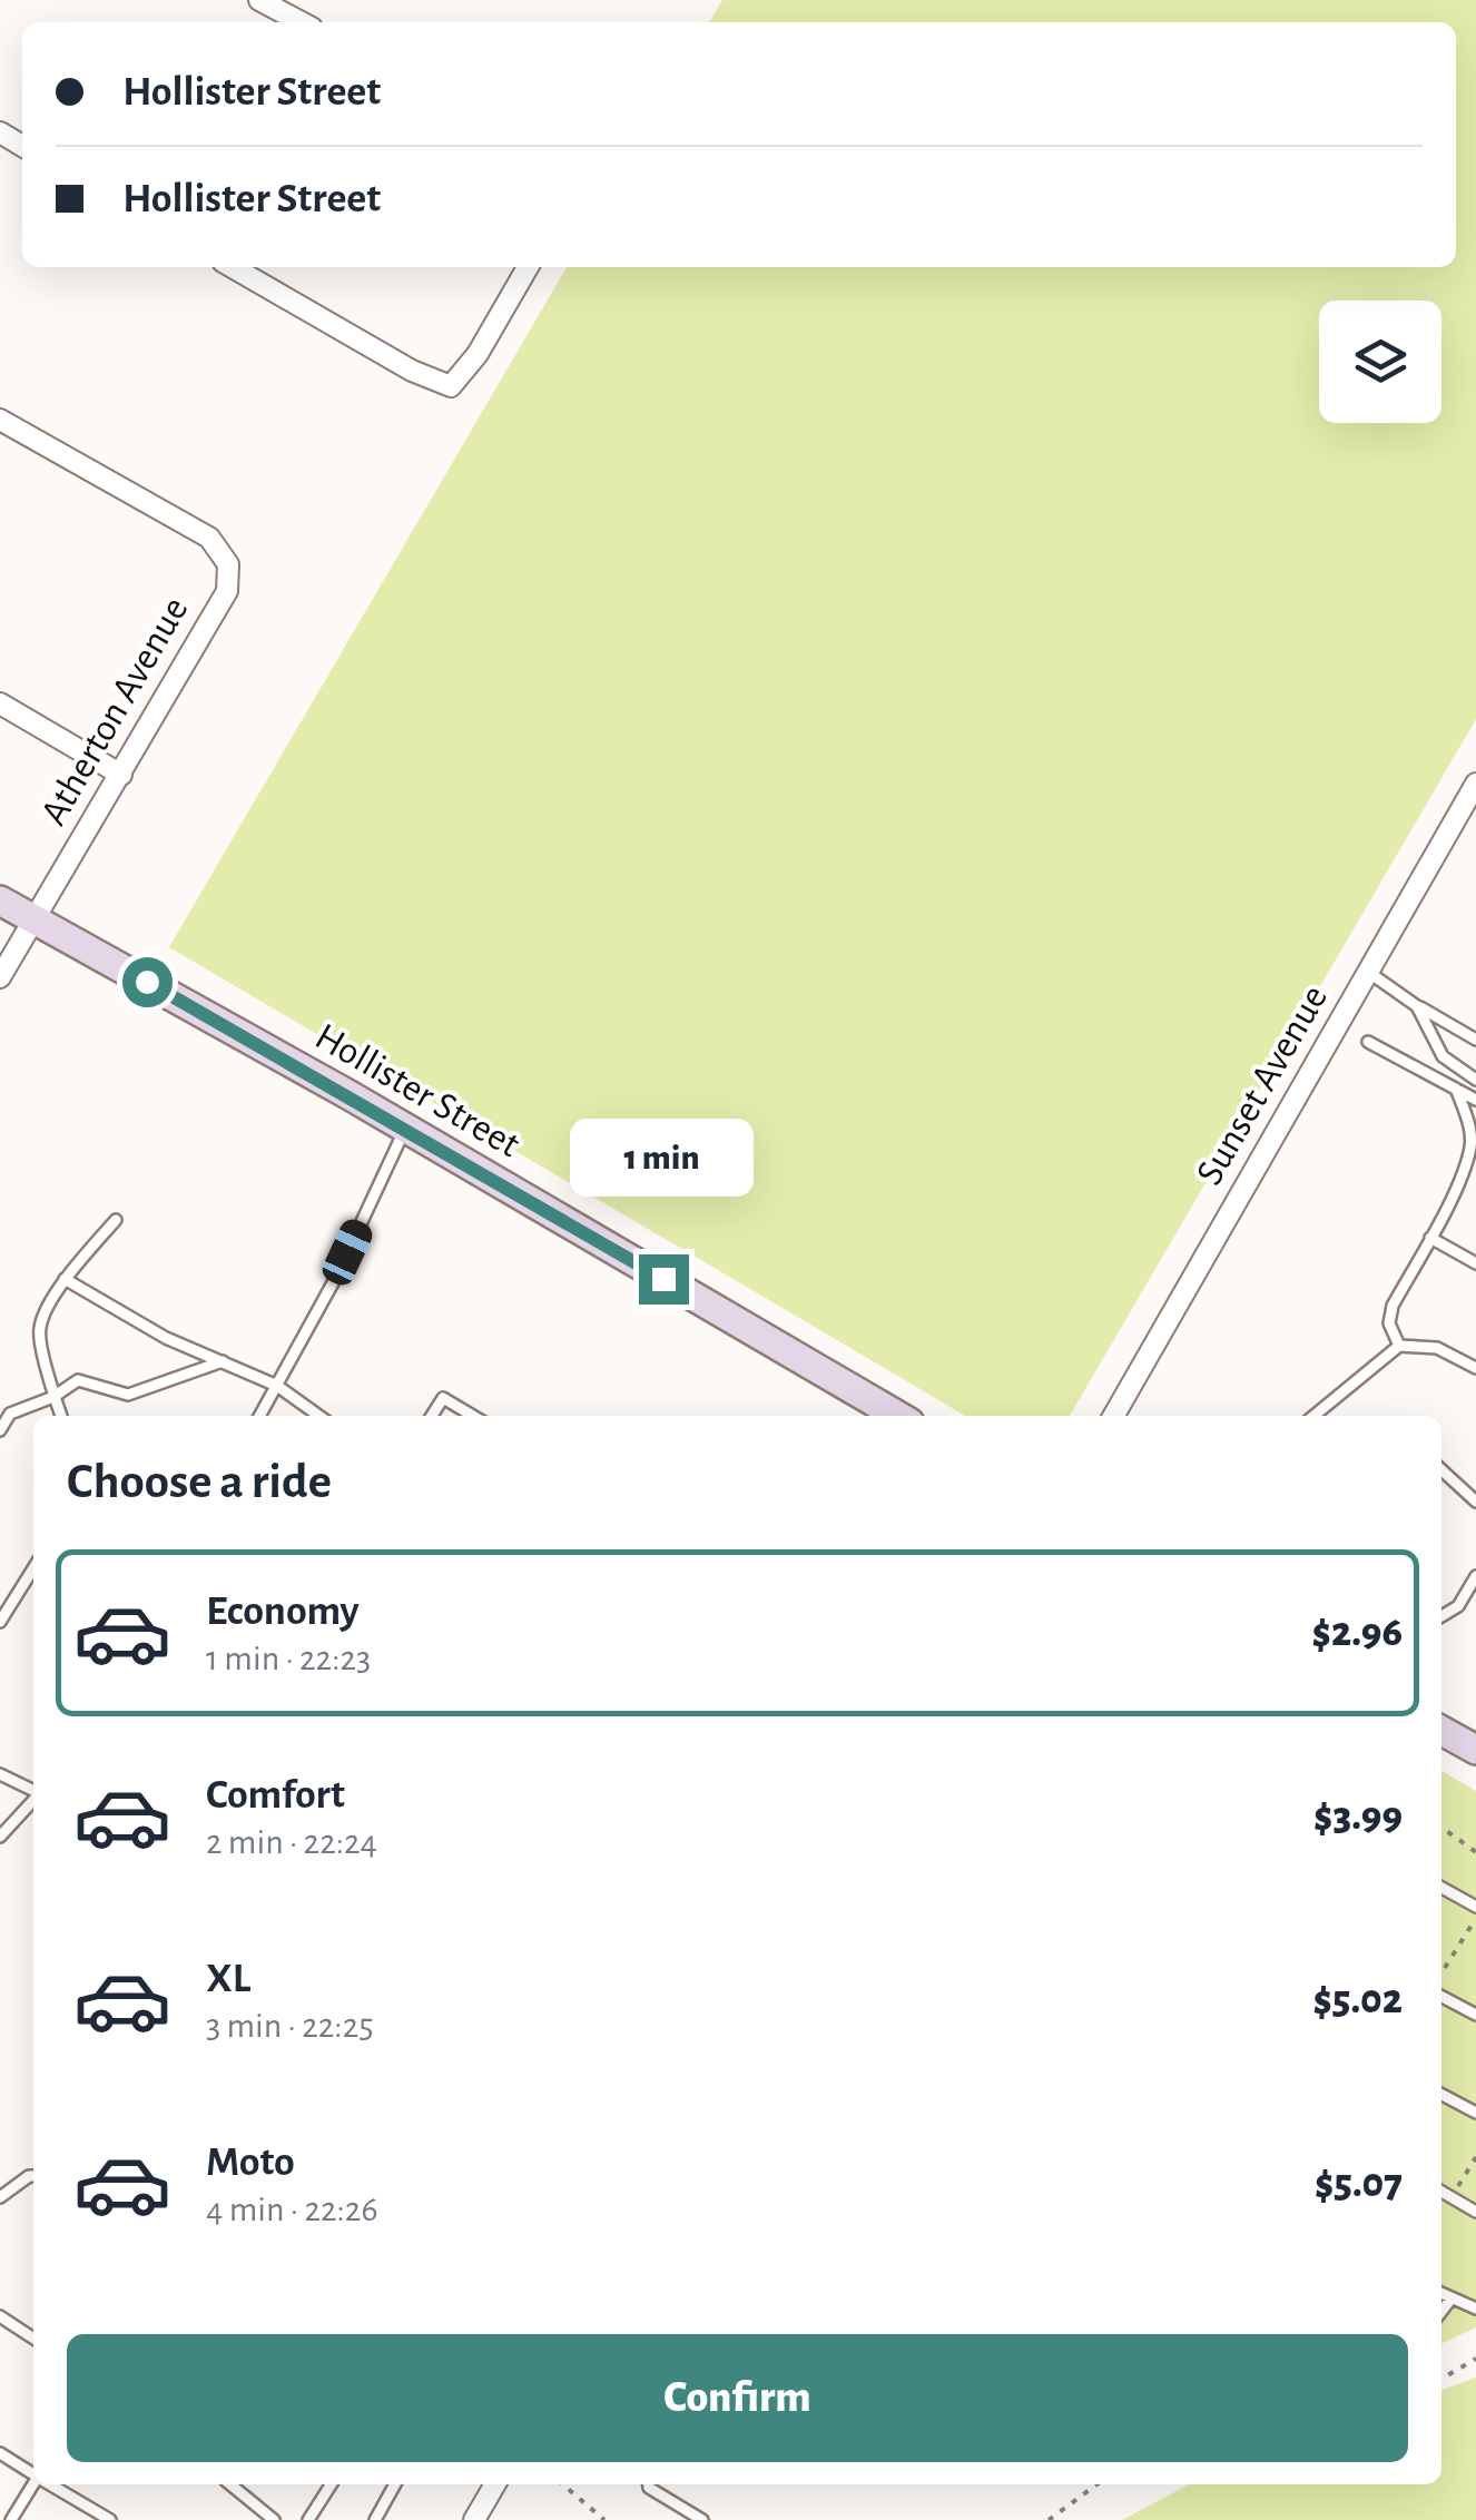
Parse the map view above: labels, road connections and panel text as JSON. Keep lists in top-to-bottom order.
{
  "streets": {
    "street": ["Atherton Avenue", "Sunset Avenue", "Hollister Street"]
  },
  "crossings": [
    ["Atherton Avenue", "Hollister Street"]
  ],
  "page": {
    "banner": ["Hollister Street", "Hollister Street"],
    "bubble": "1 min",
    "heading": "Choose a ride",
    "list": [
      {
        "name": "Economy",
        "note": "1 min · 22:23",
        "value": "$2.96"
      },
      {
        "name": "Comfort",
        "note": "2 min · 22:24",
        "value": "$3.99"
      },
      {
        "name": "XL",
        "note": "3 min · 22:25",
        "value": "$5.02"
      },
      {
        "name": "Moto",
        "note": "4 min · 22:26",
        "value": "$5.07"
      }
    ],
    "buttons": "Confirm"
  }
}
